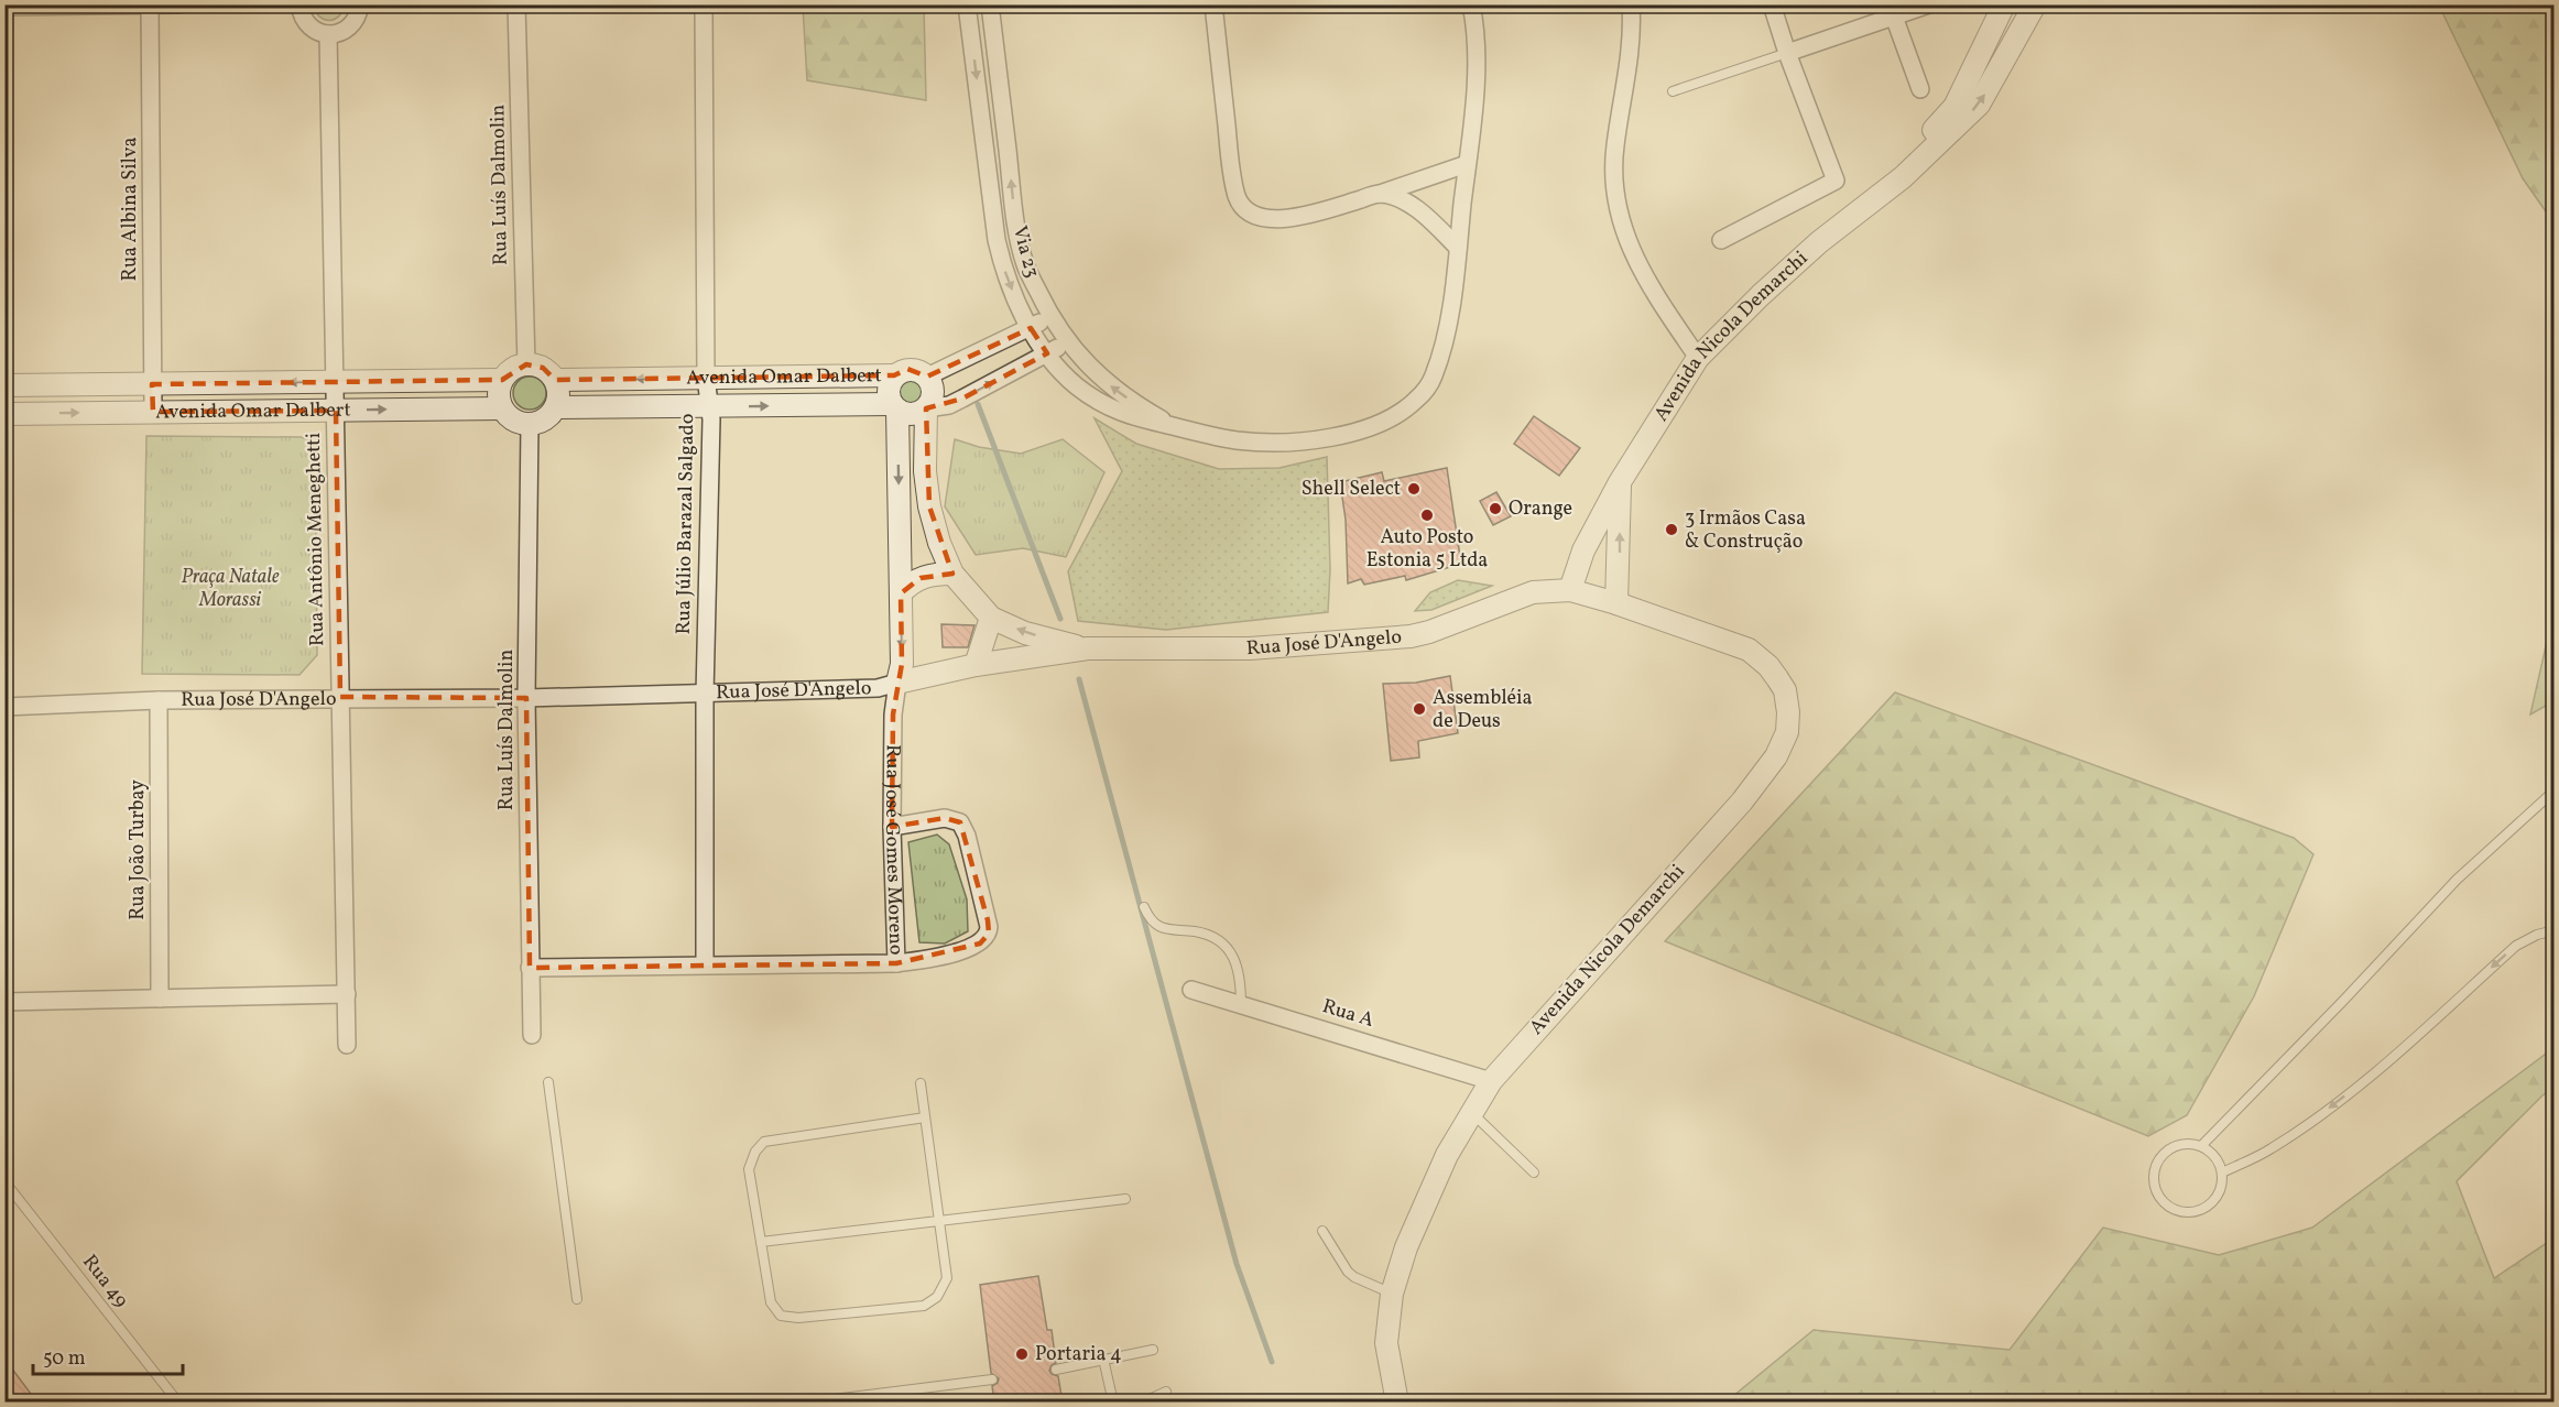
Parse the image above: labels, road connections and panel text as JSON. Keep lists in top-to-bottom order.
{
  "streets": {
    "street": [
      "Rua Luís Dalmolin",
      "Rua Albina Silva",
      "Via 23",
      "Avenida Nicola Demarchi",
      "Avenida Omar Dalbert",
      "Rua Júlio Barazal Salgado",
      "Rua Antônio Meneghetti",
      "Rua José D'Angelo",
      "Rua José Gomes Moreno",
      "Rua João Turbay",
      "Rua A"
    ],
    "lane": ["Rua 49"]
  },
  "crossings": [
    ["Rua Luís Dalmolin", "Avenida Omar Dalbert"],
    ["Rua Luís Dalmolin", "Rua José D'Angelo"],
    ["Rua Luís Dalmolin", "Rua José Gomes Moreno"],
    ["Rua Albina Silva", "Avenida Omar Dalbert"],
    ["Avenida Nicola Demarchi", "Rua José D'Angelo"],
    ["Avenida Nicola Demarchi", "Rua A"],
    ["Avenida Omar Dalbert", "Rua Júlio Barazal Salgado"],
    ["Avenida Omar Dalbert", "Rua Antônio Meneghetti"],
    ["Avenida Omar Dalbert", "Rua José Gomes Moreno"],
    ["Rua Júlio Barazal Salgado", "Rua José D'Angelo"],
    ["Rua Júlio Barazal Salgado", "Rua José Gomes Moreno"],
    ["Rua Antônio Meneghetti", "Rua José D'Angelo"],
    ["Rua José D'Angelo", "Rua José Gomes Moreno"],
    ["Rua José D'Angelo", "Rua João Turbay"]
  ],
  "parks": ["Praça Natale Morassi"],
  "places": [
    "Shell Select",
    "Orange",
    "Auto Posto Estonia 5 Ltda",
    "3 Irmãos Casa & Construção",
    "Assembléia de Deus",
    "Portaria 4"
  ],
  "scale_bar": "50 m"
}
